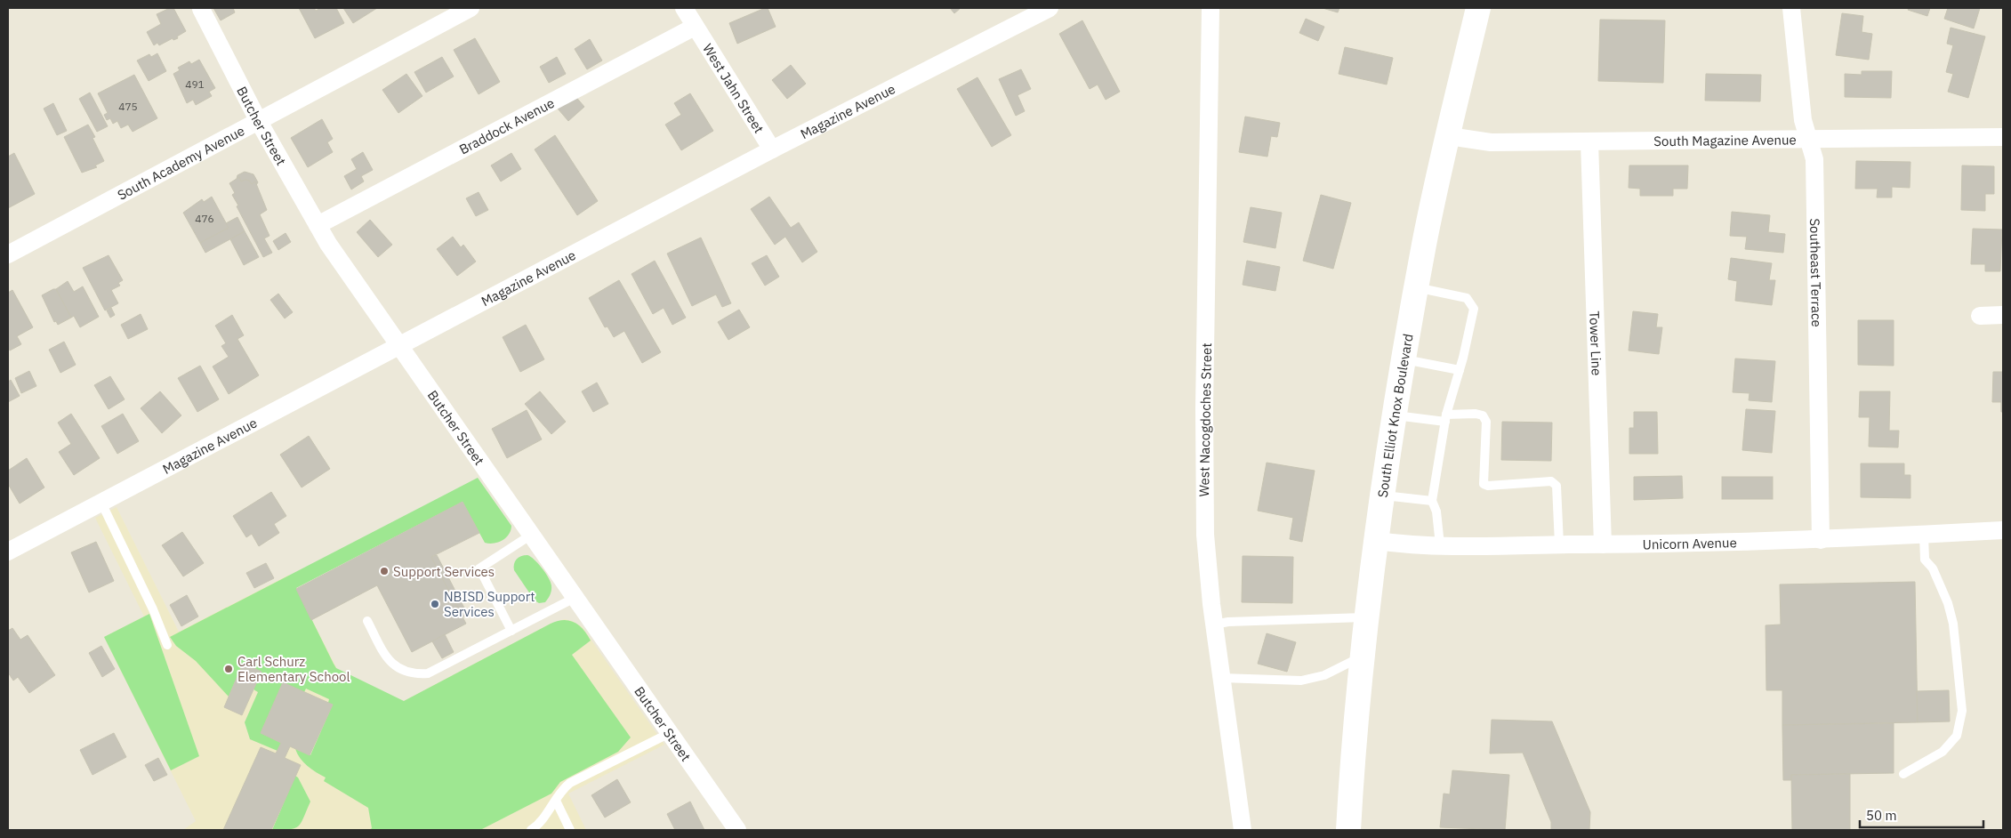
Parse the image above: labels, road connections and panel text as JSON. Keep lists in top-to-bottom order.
{
  "streets": {
    "main road": ["South Elliot Knox Boulevard"],
    "street": [
      "West Jahn Street",
      "Magazine Avenue",
      "Butcher Street",
      "Braddock Avenue",
      "South Magazine Avenue",
      "South Academy Avenue",
      "Southeast Terrace",
      "Tower Line",
      "West Nacogdoches Street",
      "Unicorn Avenue"
    ]
  },
  "crossings": [
    ["West Jahn Street", "Magazine Avenue"],
    ["West Jahn Street", "Braddock Avenue"],
    ["Magazine Avenue", "Butcher Street"],
    ["Butcher Street", "Braddock Avenue"],
    ["Butcher Street", "South Academy Avenue"],
    ["South Magazine Avenue", "Southeast Terrace"],
    ["South Magazine Avenue", "Tower Line"],
    ["South Magazine Avenue", "South Elliot Knox Boulevard"],
    ["Southeast Terrace", "Unicorn Avenue"],
    ["Tower Line", "Unicorn Avenue"],
    ["South Elliot Knox Boulevard", "Unicorn Avenue"]
  ],
  "places": ["Support Services", "NBISD Support Services", "Carl Schurz Elementary School"],
  "house_numbers": ["491", "475", "476"],
  "scale_bar": "50 m"
}
